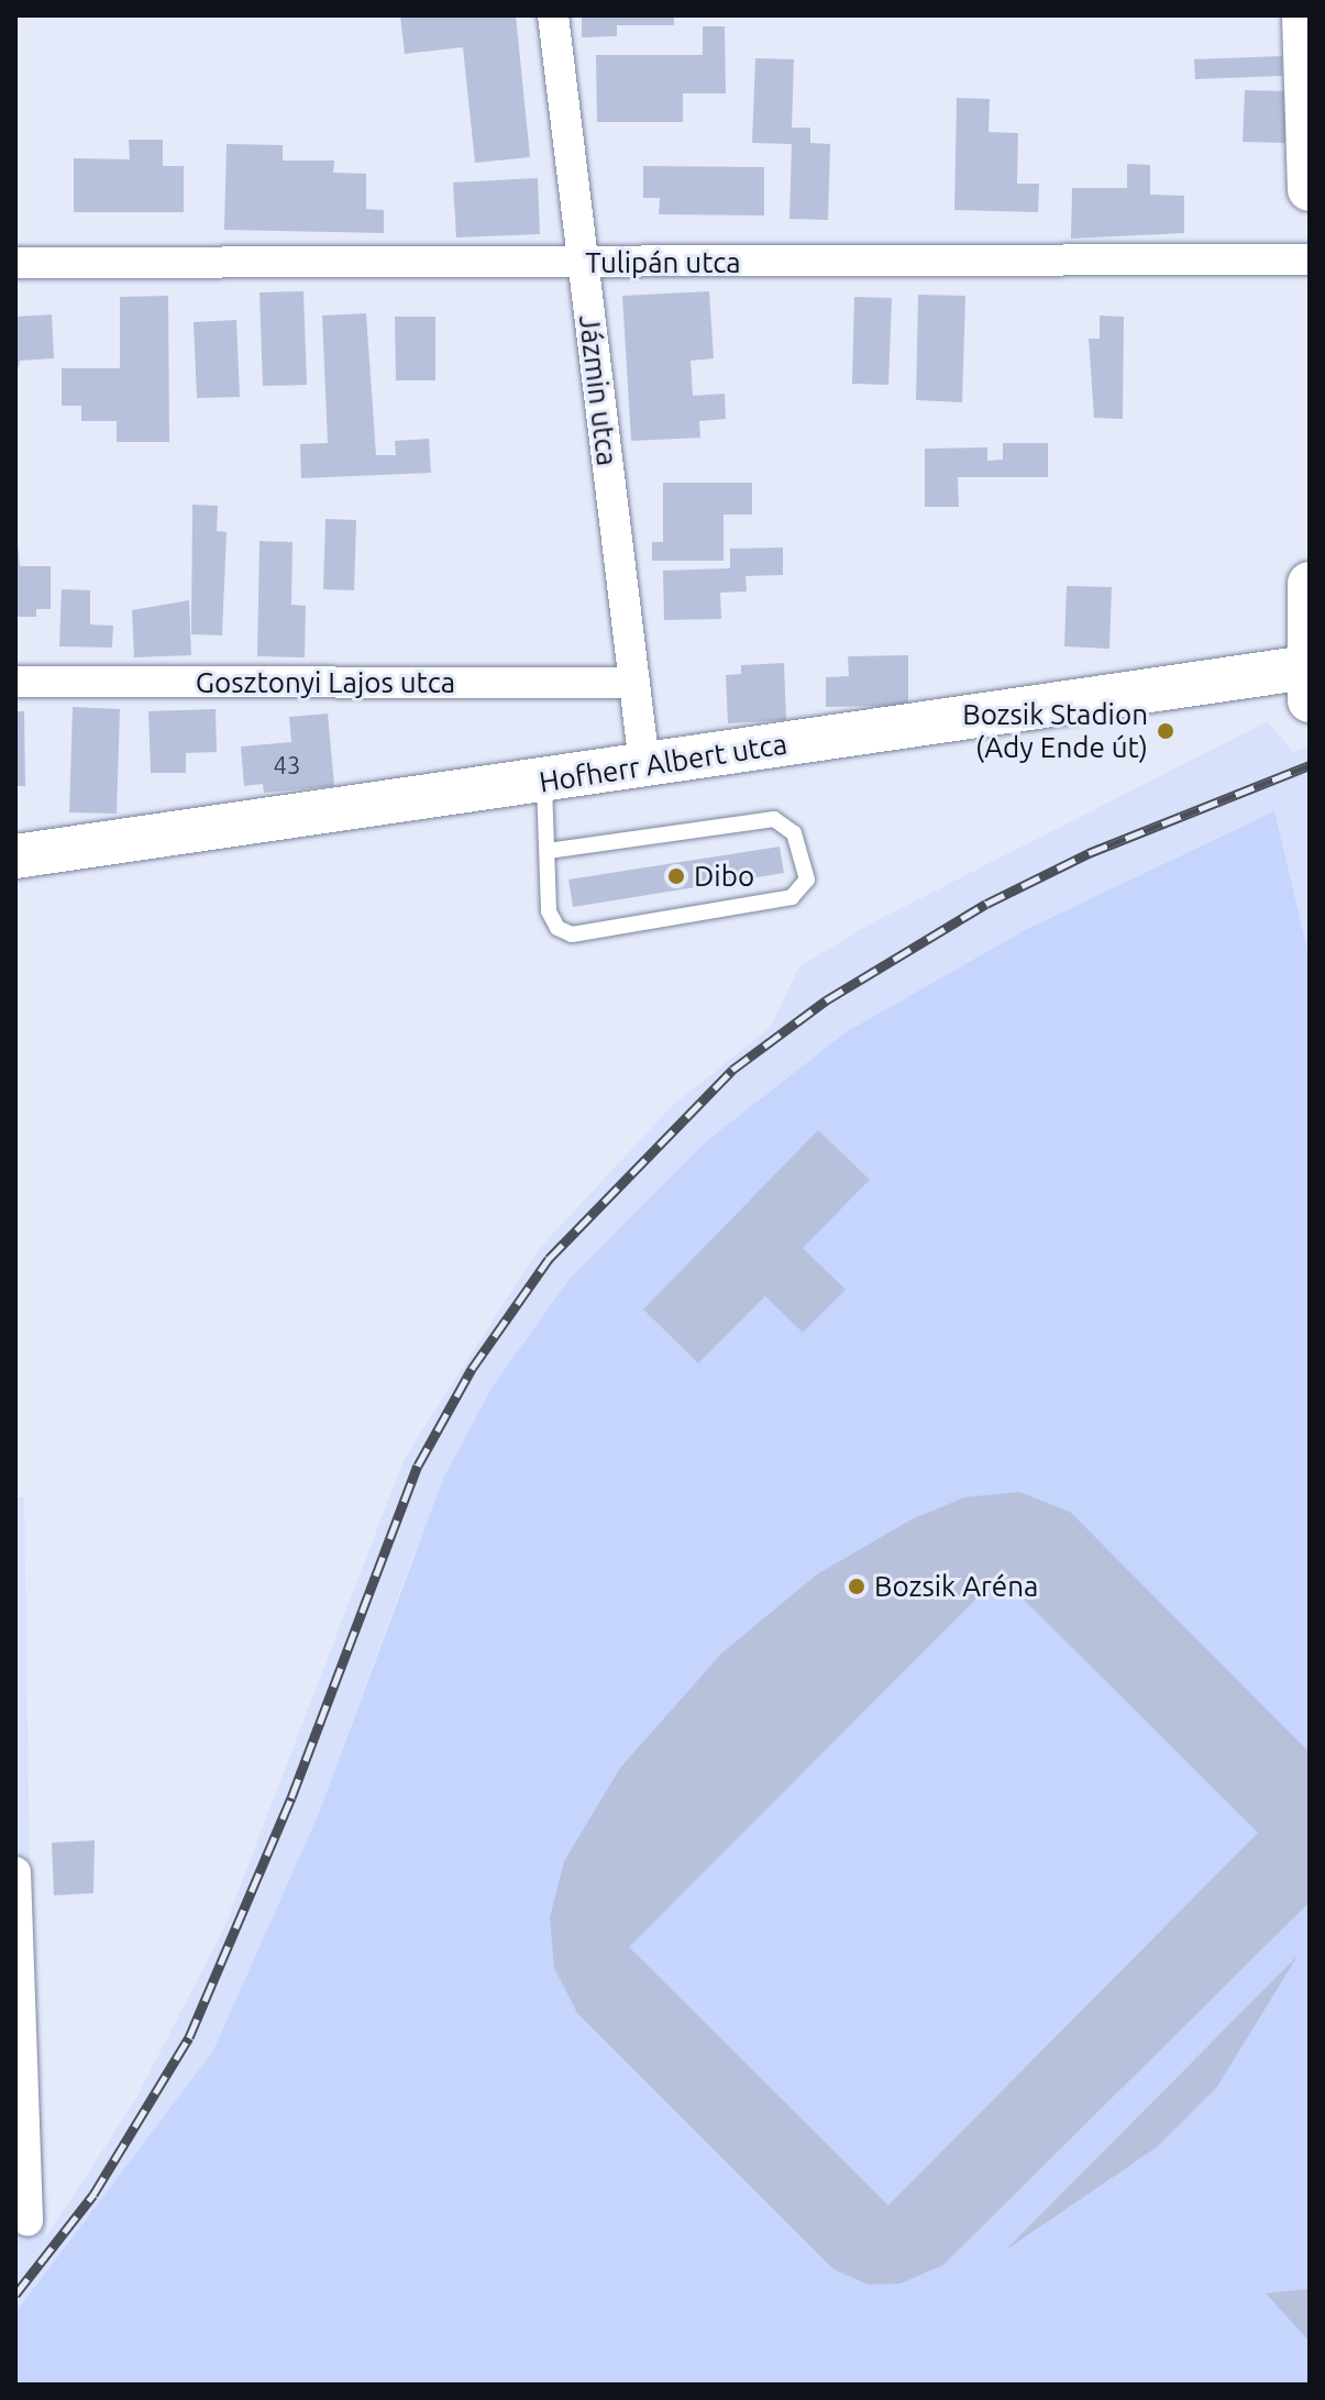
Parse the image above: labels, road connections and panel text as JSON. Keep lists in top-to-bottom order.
{
  "streets": {
    "street": [
      "Tulipán utca",
      "Jázmin utca",
      "Gosztonyi Lajos utca",
      "Hofherr Albert utca"
    ]
  },
  "crossings": [
    ["Tulipán utca", "Jázmin utca"],
    ["Jázmin utca", "Gosztonyi Lajos utca"],
    ["Jázmin utca", "Hofherr Albert utca"]
  ],
  "places": ["Bozsik Stadion (Ady Ende út)", "Dibo", "Bozsik Aréna"],
  "house_numbers": ["43"]
}
